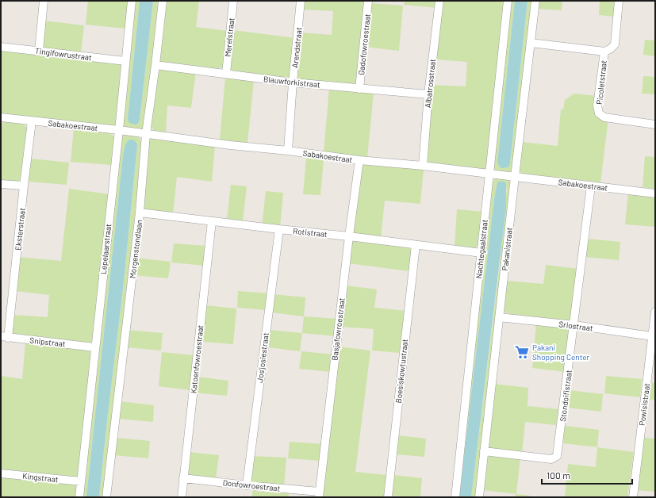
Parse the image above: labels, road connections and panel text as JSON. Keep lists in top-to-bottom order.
{
  "streets": {
    "street": [
      "Merelstraat",
      "Gadofowroestraat",
      "Arendstraat",
      "Tingifowrustraat",
      "Blauwforkistraat",
      "Picoletstraat",
      "Albatrosstraat",
      "Sabakoestraat",
      "Eksterstraat",
      "Rotistraat",
      "Lepelaarstraat",
      "Morgenstondlaan",
      "Nachtegaalstraat",
      "Pakanistraat",
      "Sriostraat",
      "Basjafowroestraat",
      "Snipstraat",
      "Jos'josiestraat",
      "Katoenfowroestraat",
      "Boesiskowtustraat",
      "Stondoifistraat",
      "Powisistraat",
      "Kingstraat",
      "Donfowroestraat"
    ]
  },
  "crossings": [
    ["Merelstraat", "Blauwforkistraat"],
    ["Gadofowroestraat", "Blauwforkistraat"],
    ["Arendstraat", "Blauwforkistraat"],
    ["Arendstraat", "Sabakoestraat"],
    ["Tingifowrustraat", "Lepelaarstraat"],
    ["Blauwforkistraat", "Albatrosstraat"],
    ["Blauwforkistraat", "Morgenstondlaan"],
    ["Picoletstraat", "Pakanistraat"],
    ["Albatrosstraat", "Sabakoestraat"],
    ["Sabakoestraat", "Eksterstraat"],
    ["Sabakoestraat", "Lepelaarstraat"],
    ["Sabakoestraat", "Morgenstondlaan"],
    ["Sabakoestraat", "Nachtegaalstraat"],
    ["Sabakoestraat", "Pakanistraat"],
    ["Sabakoestraat", "Basjafowroestraat"],
    ["Sabakoestraat", "Stondoifistraat"],
    ["Eksterstraat", "Snipstraat"],
    ["Rotistraat", "Morgenstondlaan"],
    ["Rotistraat", "Nachtegaalstraat"],
    ["Rotistraat", "Basjafowroestraat"],
    ["Rotistraat", "Jos'josiestraat"],
    ["Rotistraat", "Katoenfowroestraat"],
    ["Rotistraat", "Boesiskowtustraat"],
    ["Lepelaarstraat", "Snipstraat"],
    ["Lepelaarstraat", "Kingstraat"],
    ["Pakanistraat", "Sriostraat"],
    ["Pakanistraat", "Stondoifistraat"],
    ["Sriostraat", "Stondoifistraat"],
    ["Sriostraat", "Powisistraat"],
    ["Basjafowroestraat", "Donfowroestraat"],
    ["Jos'josiestraat", "Donfowroestraat"],
    ["Katoenfowroestraat", "Donfowroestraat"]
  ],
  "places": {
    "supermarket": ["Pakani Shopping Center"]
  },
  "scale_bar": "100 m"
}
